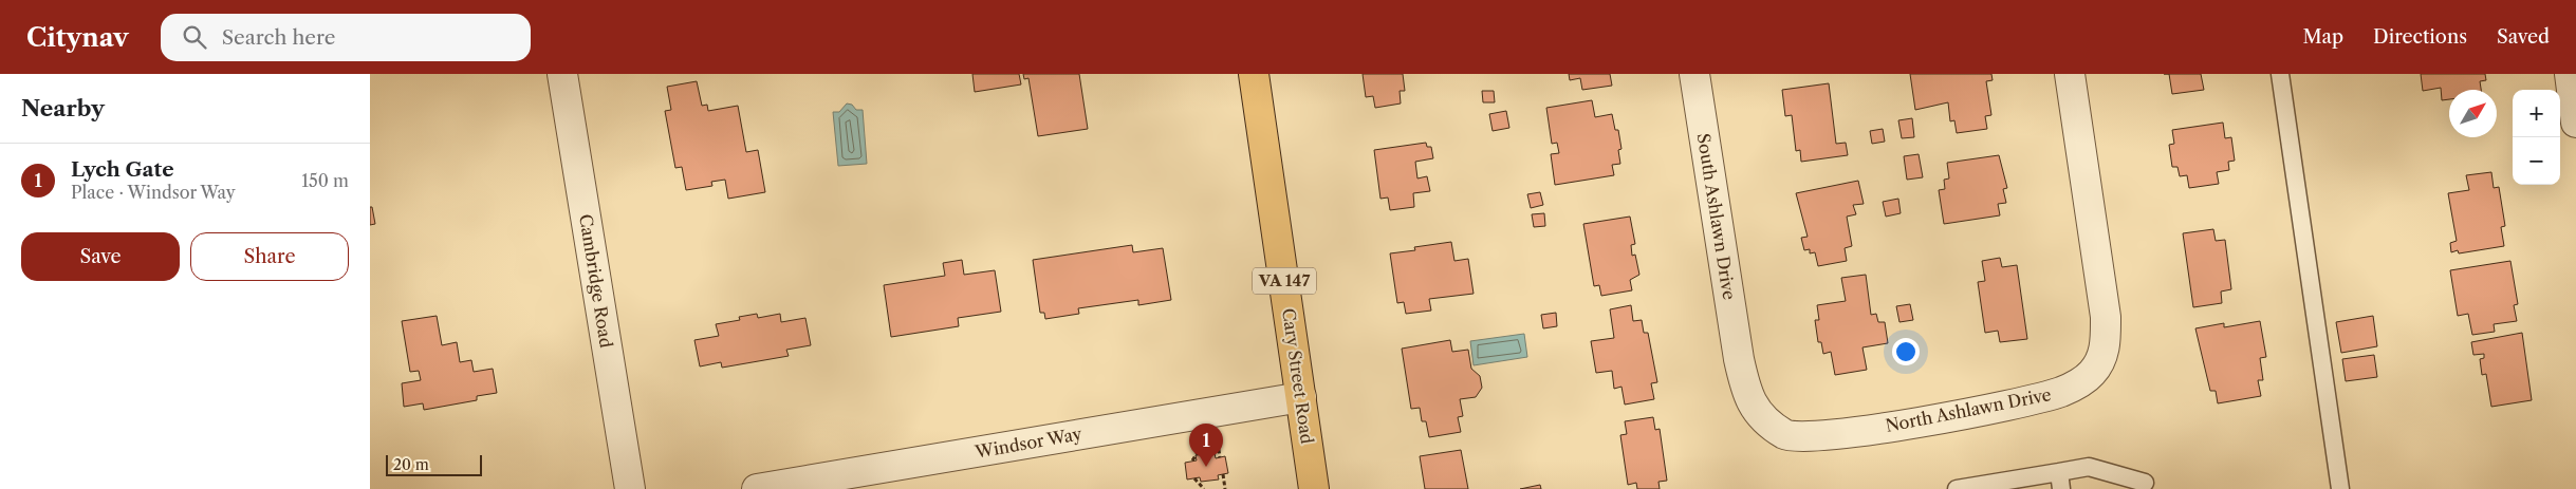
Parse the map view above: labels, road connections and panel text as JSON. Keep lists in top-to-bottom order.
{
  "streets": {
    "main road": ["VA 147", "Cary Street Road"],
    "street": [
      "South Ashlawn Drive",
      "Cambridge Road",
      "North Ashlawn Drive",
      "Windsor Way"
    ]
  },
  "crossings": [
    ["South Ashlawn Drive", "North Ashlawn Drive"],
    ["Cary Street Road", "Windsor Way"]
  ],
  "scale_bar": "20 m",
  "north": "top right",
  "page": {
    "header": "Citynav",
    "search": "Search here",
    "nav": ["Map", "Directions", "Saved"],
    "heading": "Nearby",
    "map_buttons": ["+", "−"],
    "list": [
      {
        "mark": "1",
        "name": "Lych Gate",
        "note": "Place · Windsor Way",
        "value": "150 m"
      }
    ],
    "buttons": ["Save", "Share"],
    "pins": "1",
    "scale": "20 m"
  }
}
